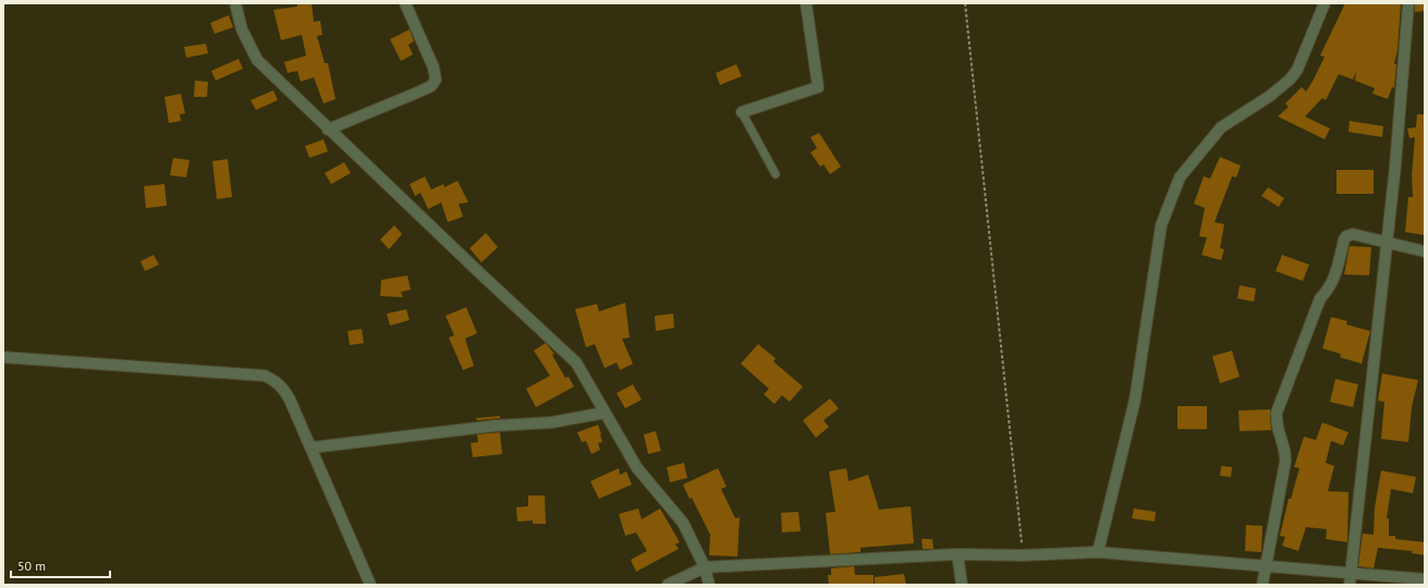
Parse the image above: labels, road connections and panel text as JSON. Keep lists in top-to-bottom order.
{
  "scale_bar": "50 m"
}
